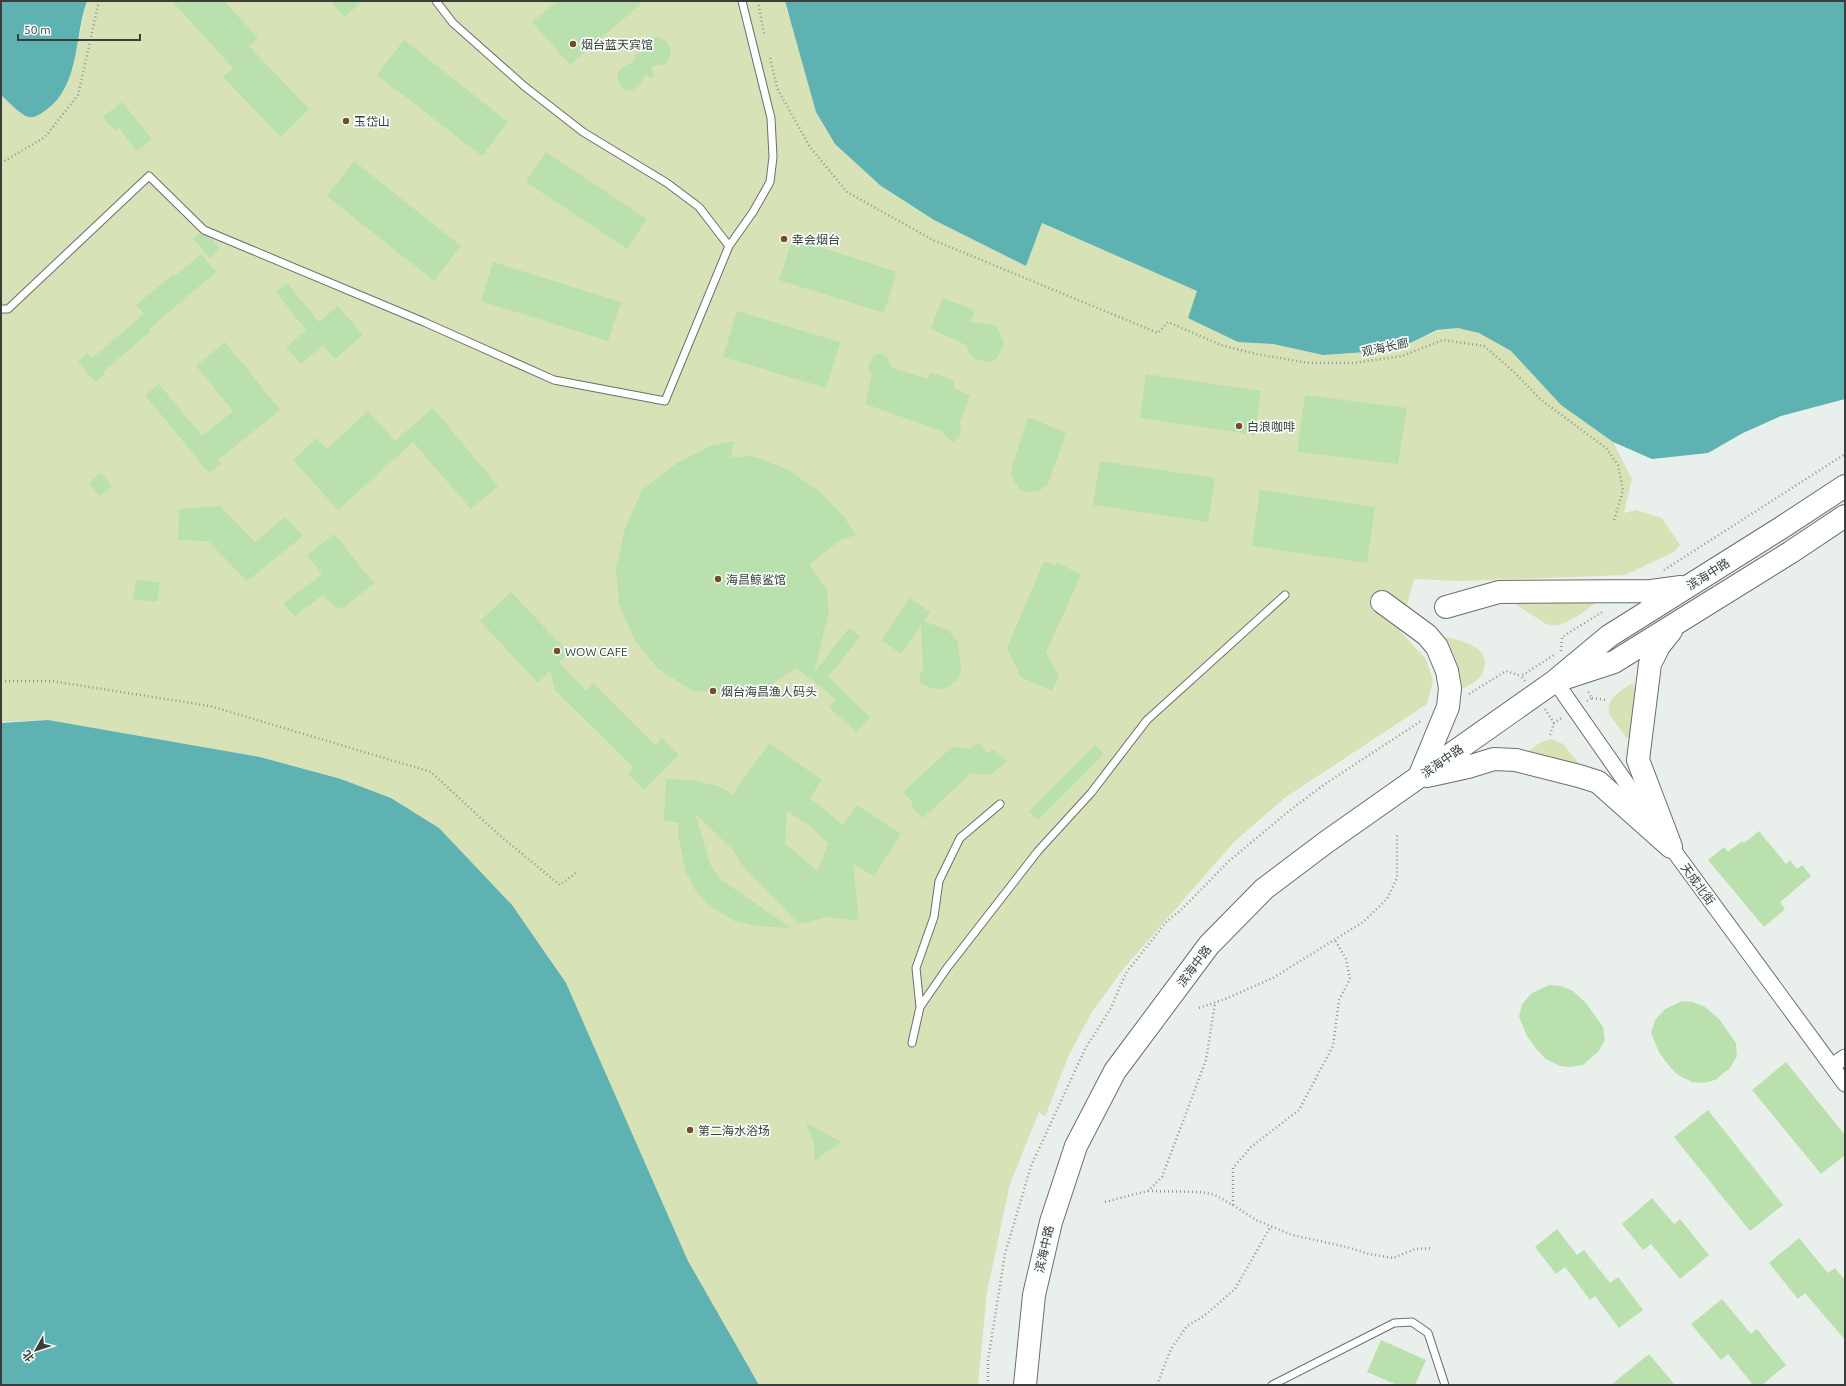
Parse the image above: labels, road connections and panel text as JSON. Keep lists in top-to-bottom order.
{
  "streets": {
    "main road": ["滨海中路"],
    "street": ["天成北街"],
    "path": ["观海长廊"]
  },
  "crossings": [
    ["滨海中路", "天成北街"]
  ],
  "places": [
    "烟台蓝天宾馆",
    "玉岱山",
    "幸会烟台",
    "白浪咖啡",
    "海昌鲸鲨馆",
    "WOW CAFE",
    "烟台海昌渔人码头",
    "第二海水浴场"
  ],
  "scale_bar": "50 m",
  "north": "bottom left"
}
